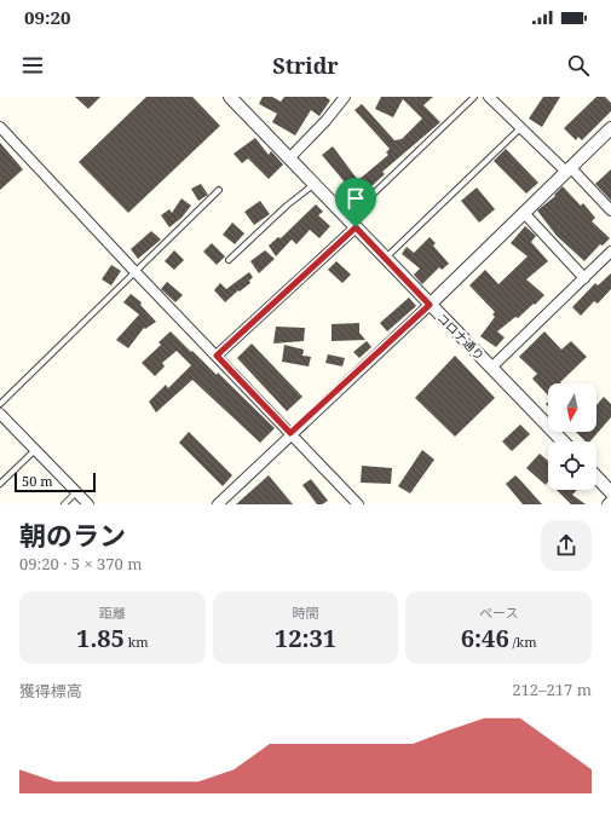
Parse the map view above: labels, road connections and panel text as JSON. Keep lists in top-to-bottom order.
{
  "streets": {
    "street": ["コロナ通り"]
  },
  "scale_bar": "50 m",
  "north": "bottom",
  "page": {
    "status": "09:20",
    "header": "Stridr",
    "scale": "50 m",
    "heading": ["朝のラン", "09:20 · 5 × 370 m"],
    "stats": [
      ["距離", "1.85 km"],
      ["時間", "12:31"],
      ["ペース", "6:46 /km"]
    ],
    "chart": ["獲得標高", "212–217 m"]
  }
}
